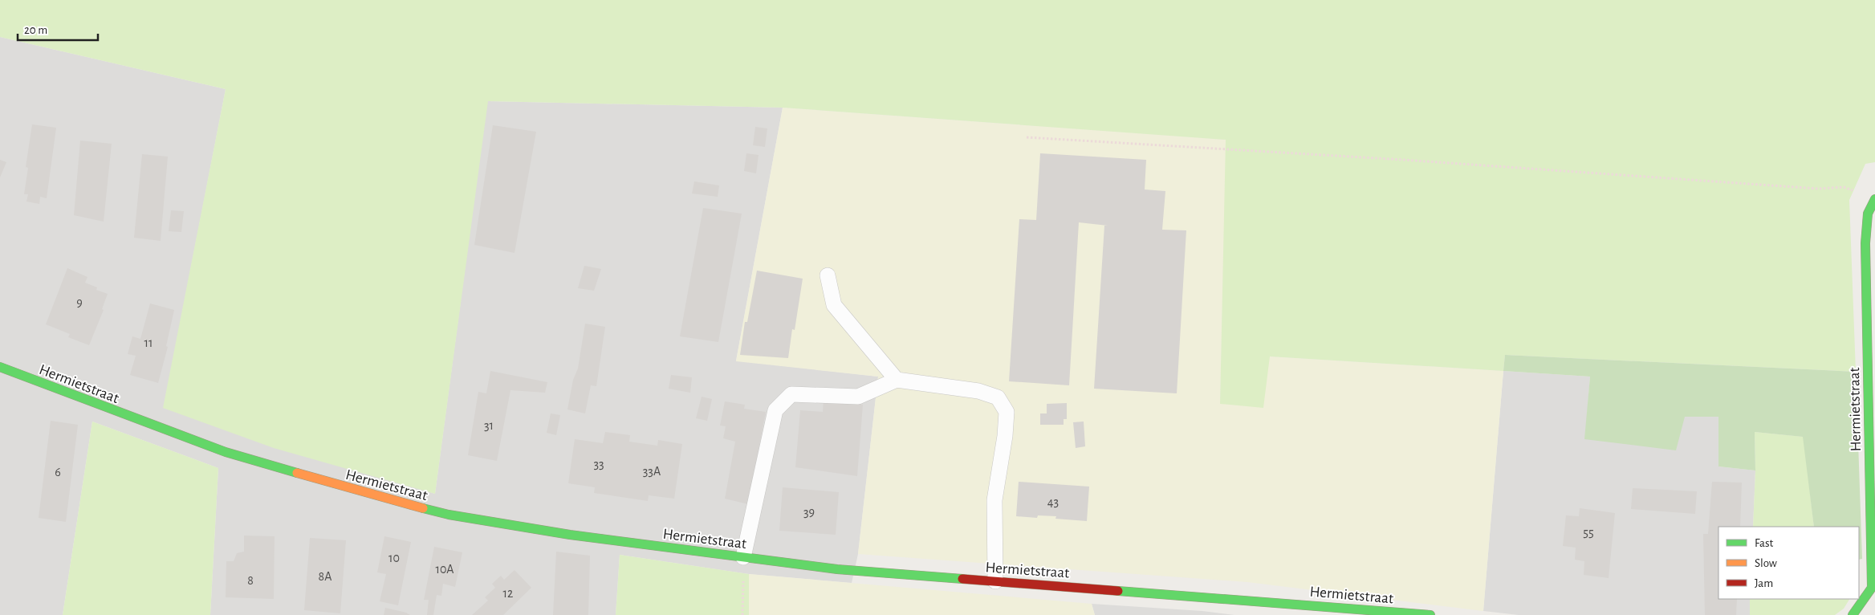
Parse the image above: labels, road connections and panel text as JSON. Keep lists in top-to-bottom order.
{
  "streets": {
    "street": ["Hermietstraat"]
  },
  "house_numbers": [
    "9",
    "11",
    "31",
    "33",
    "33A",
    "6",
    "43",
    "39",
    "55",
    "10",
    "10A",
    "8A",
    "8",
    "12"
  ],
  "legend": ["Fast", "Slow", "Jam"],
  "scale_bar": "20 m"
}
